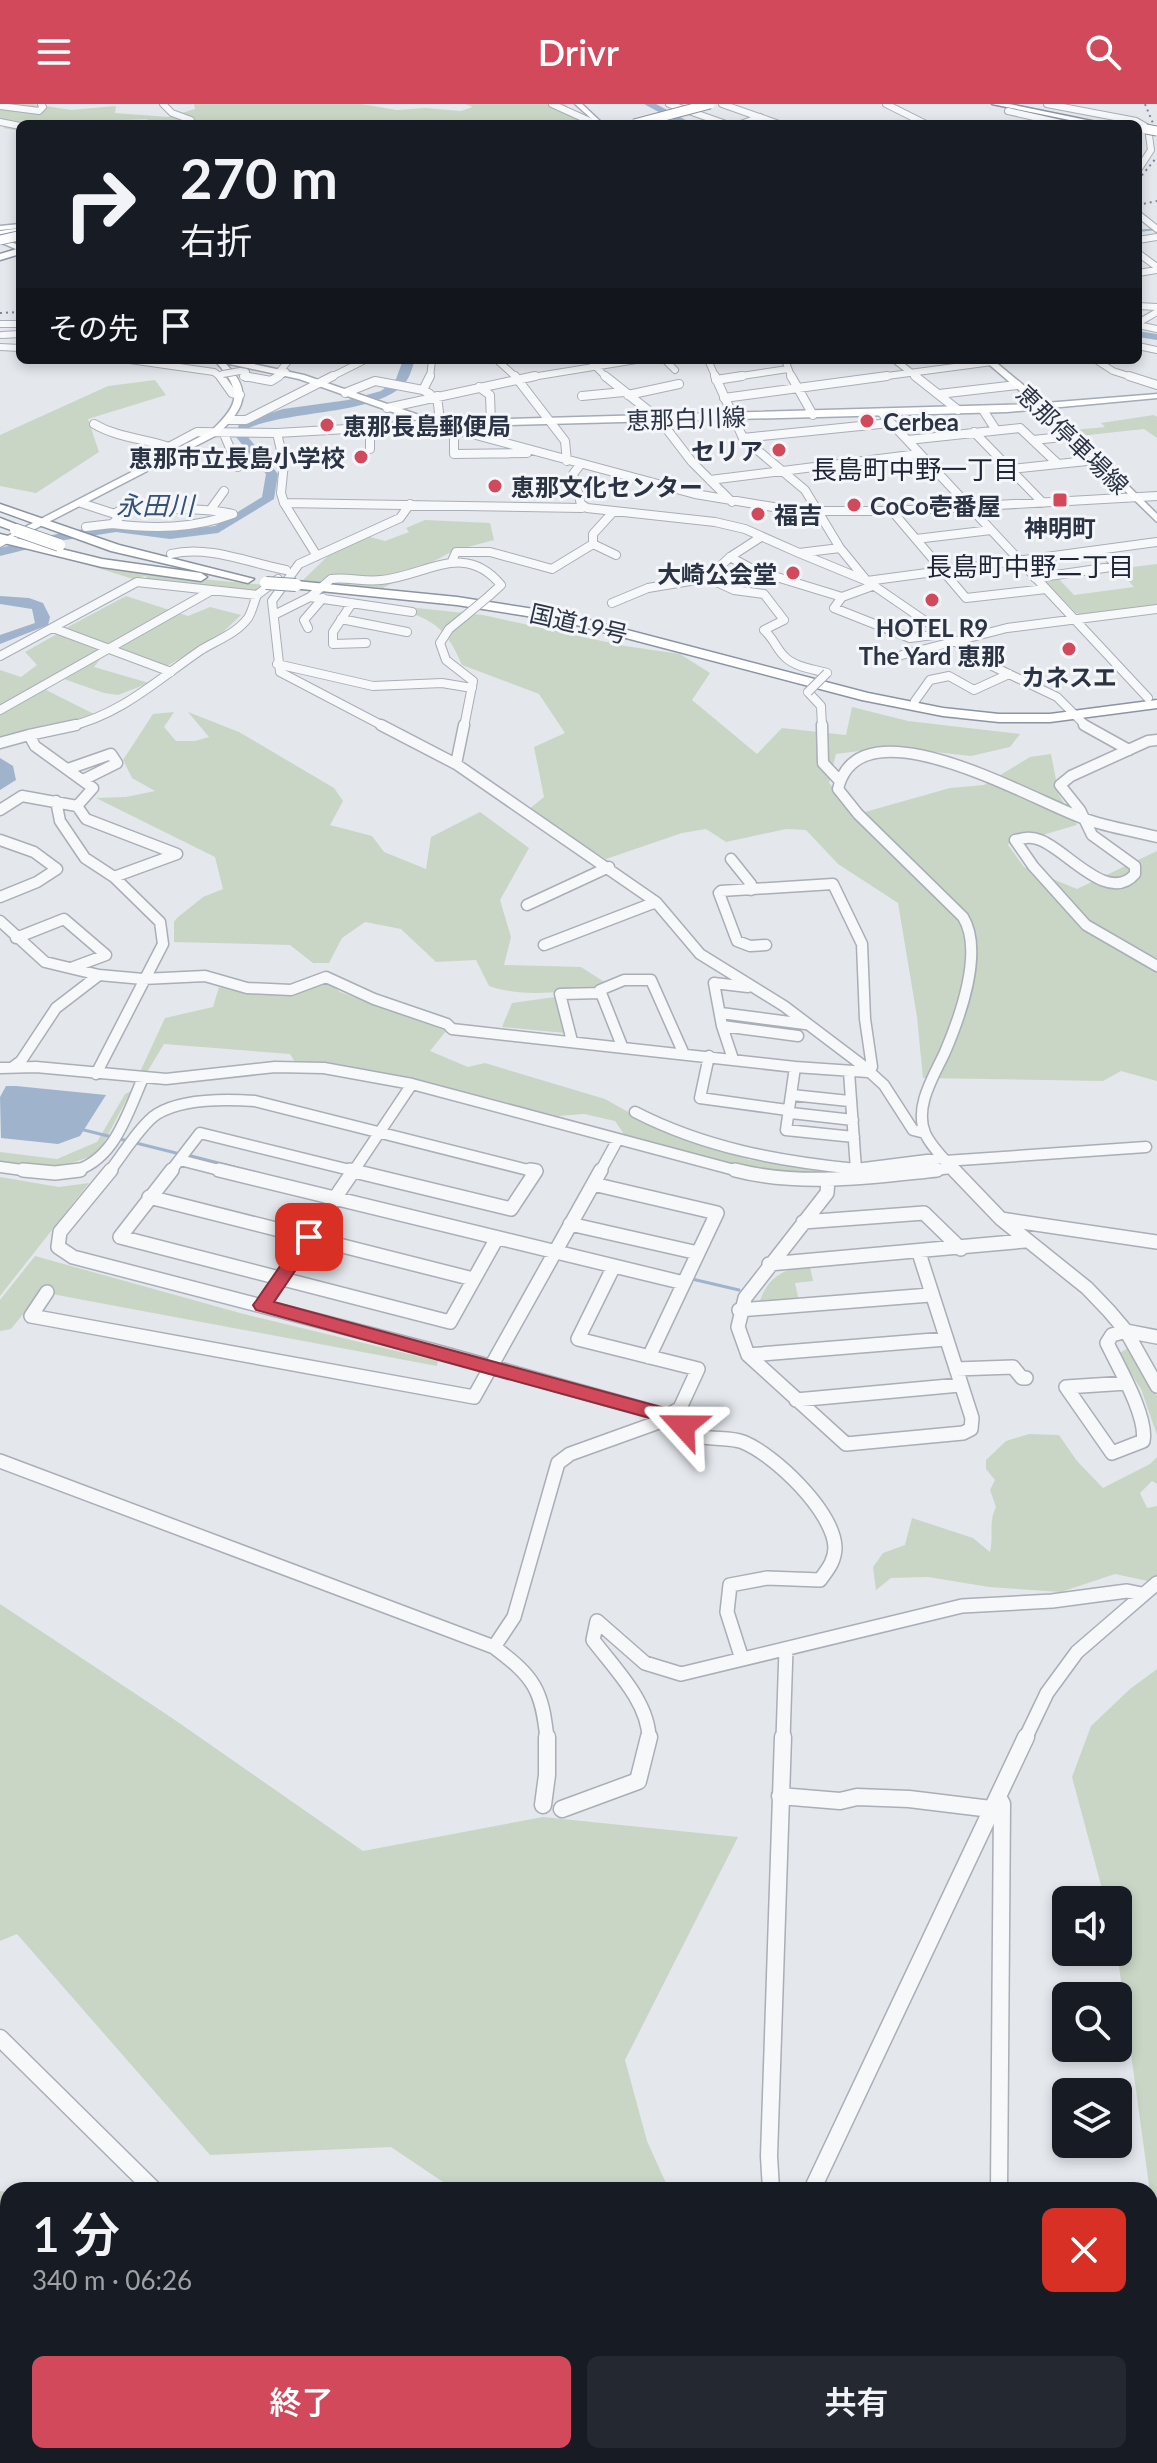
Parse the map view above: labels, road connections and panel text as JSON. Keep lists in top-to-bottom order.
{
  "streets": {
    "highway": ["国道19号"],
    "main road": ["恵那白川線", "恵那停車場線"]
  },
  "crossings": [
    ["恵那白川線", "恵那停車場線"]
  ],
  "districts": ["長島町中野一丁目", "長島町中野二丁目"],
  "water": ["永田川"],
  "places": {
    "other": [
      "Cerbea",
      "恵那長島郵便局",
      "セリア",
      "恵那市立長島小学校",
      "恵那文化センター",
      "CoCo壱番屋",
      "福吉",
      "大崎公会堂",
      "HOTEL R9 The Yard 恵那",
      "カネスエ"
    ],
    "transit": ["神明町"]
  },
  "page": {
    "header": "Drivr",
    "turn": ["270 m", "右折"],
    "then": "その先",
    "heading": ["1 分", "340 m · 06:26"],
    "buttons": ["終了", "共有"]
  }
}
